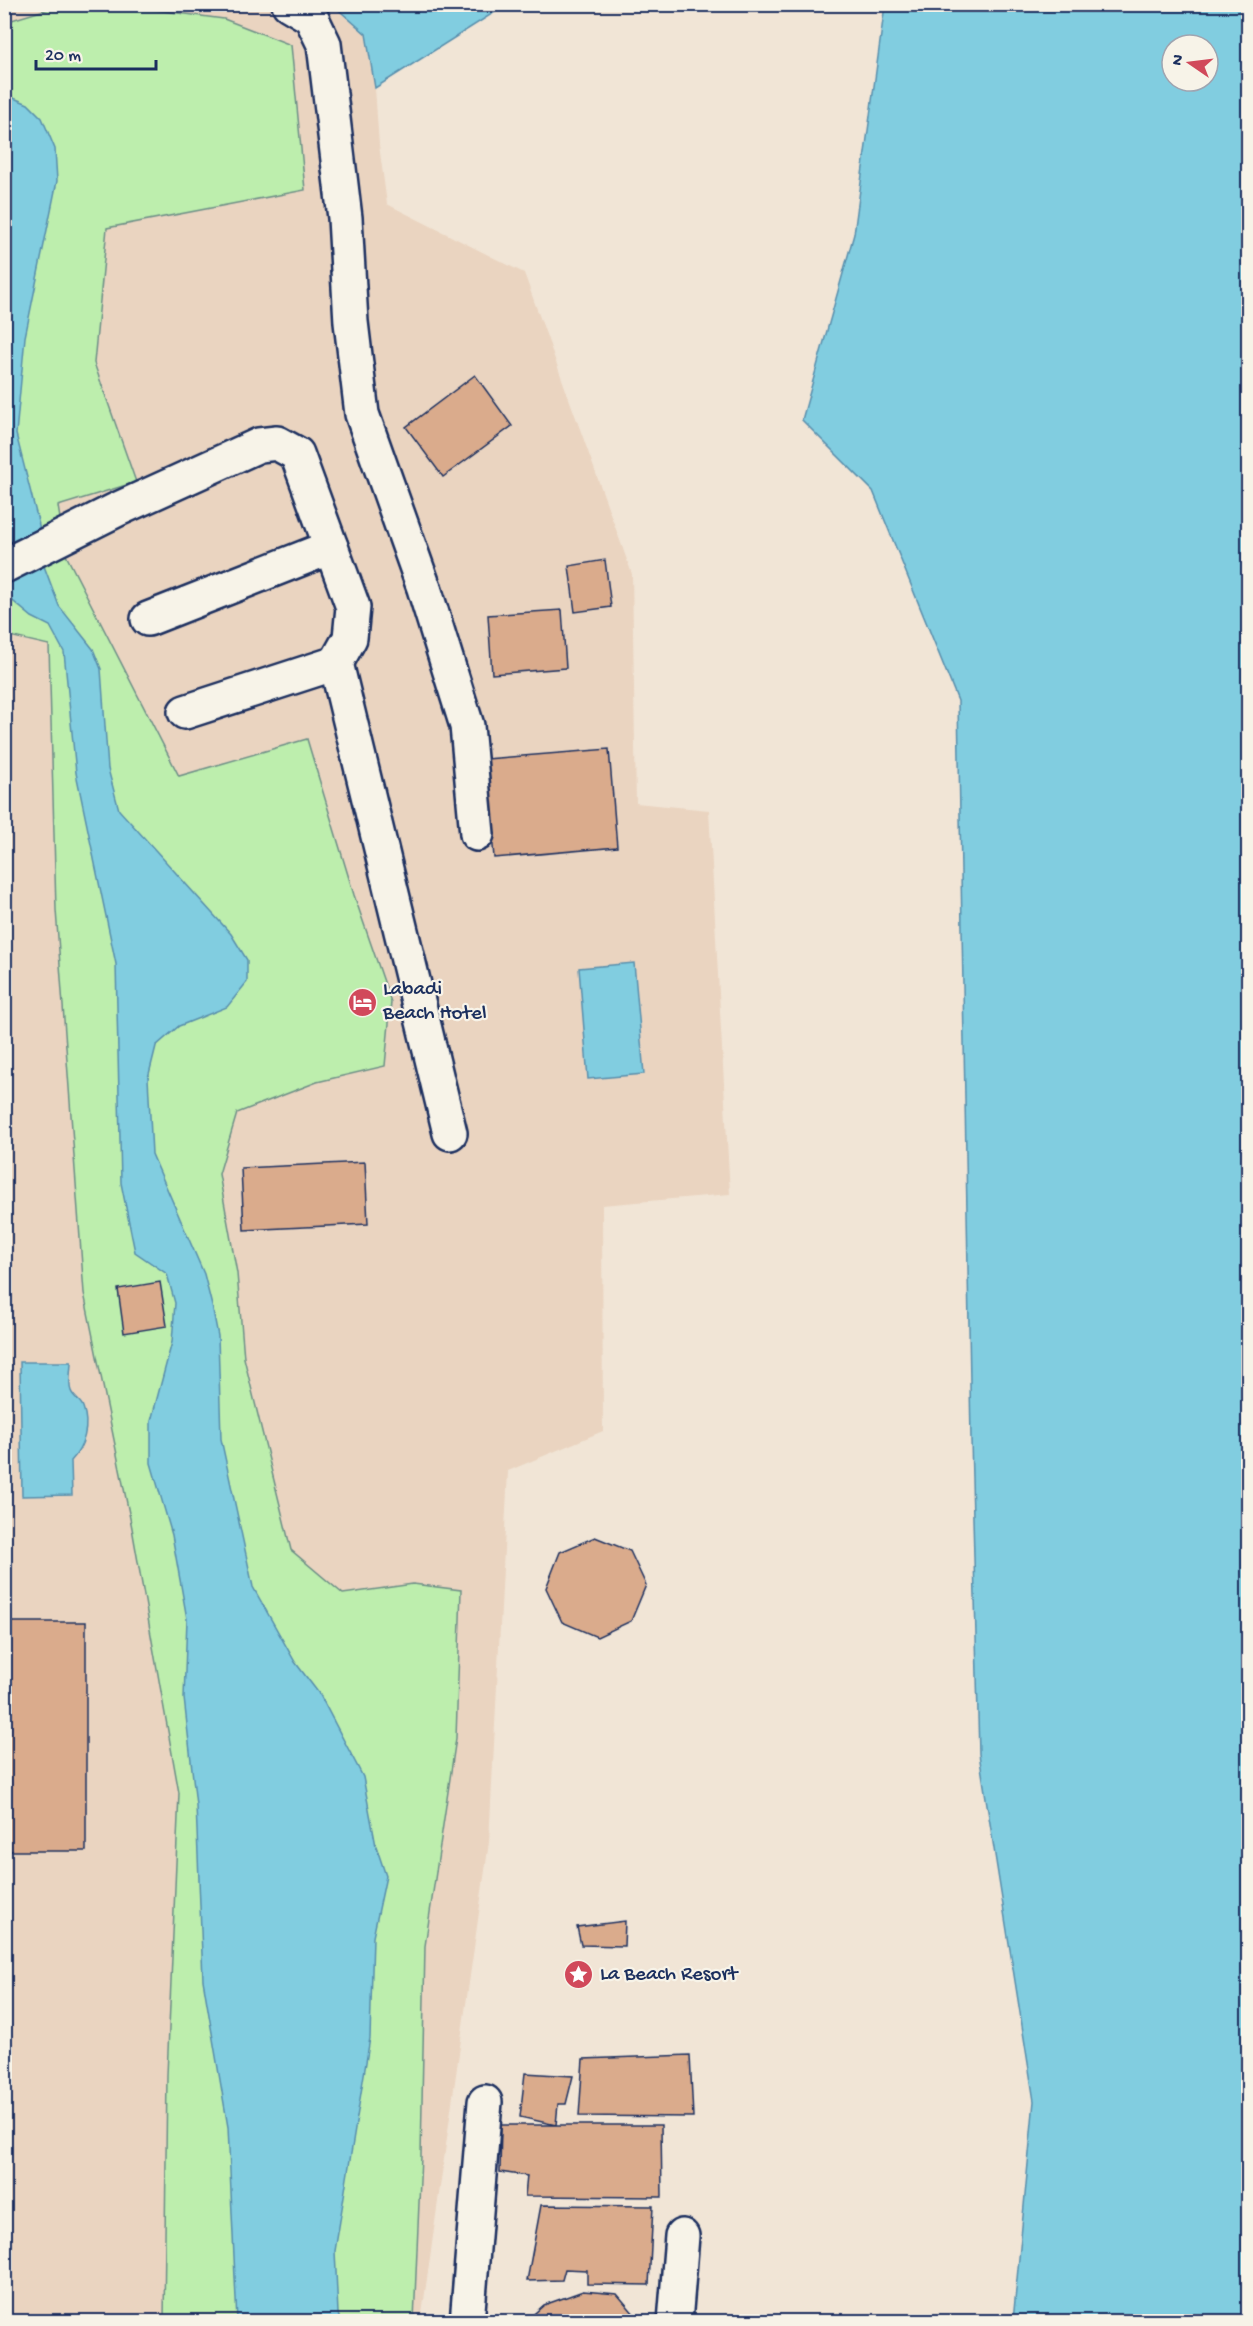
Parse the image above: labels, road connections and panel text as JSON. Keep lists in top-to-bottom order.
{
  "places": {
    "hotel": ["Labadi Beach Hotel"],
    "place": ["La Beach Resort"]
  },
  "scale_bar": "20 m",
  "north": "left"
}
